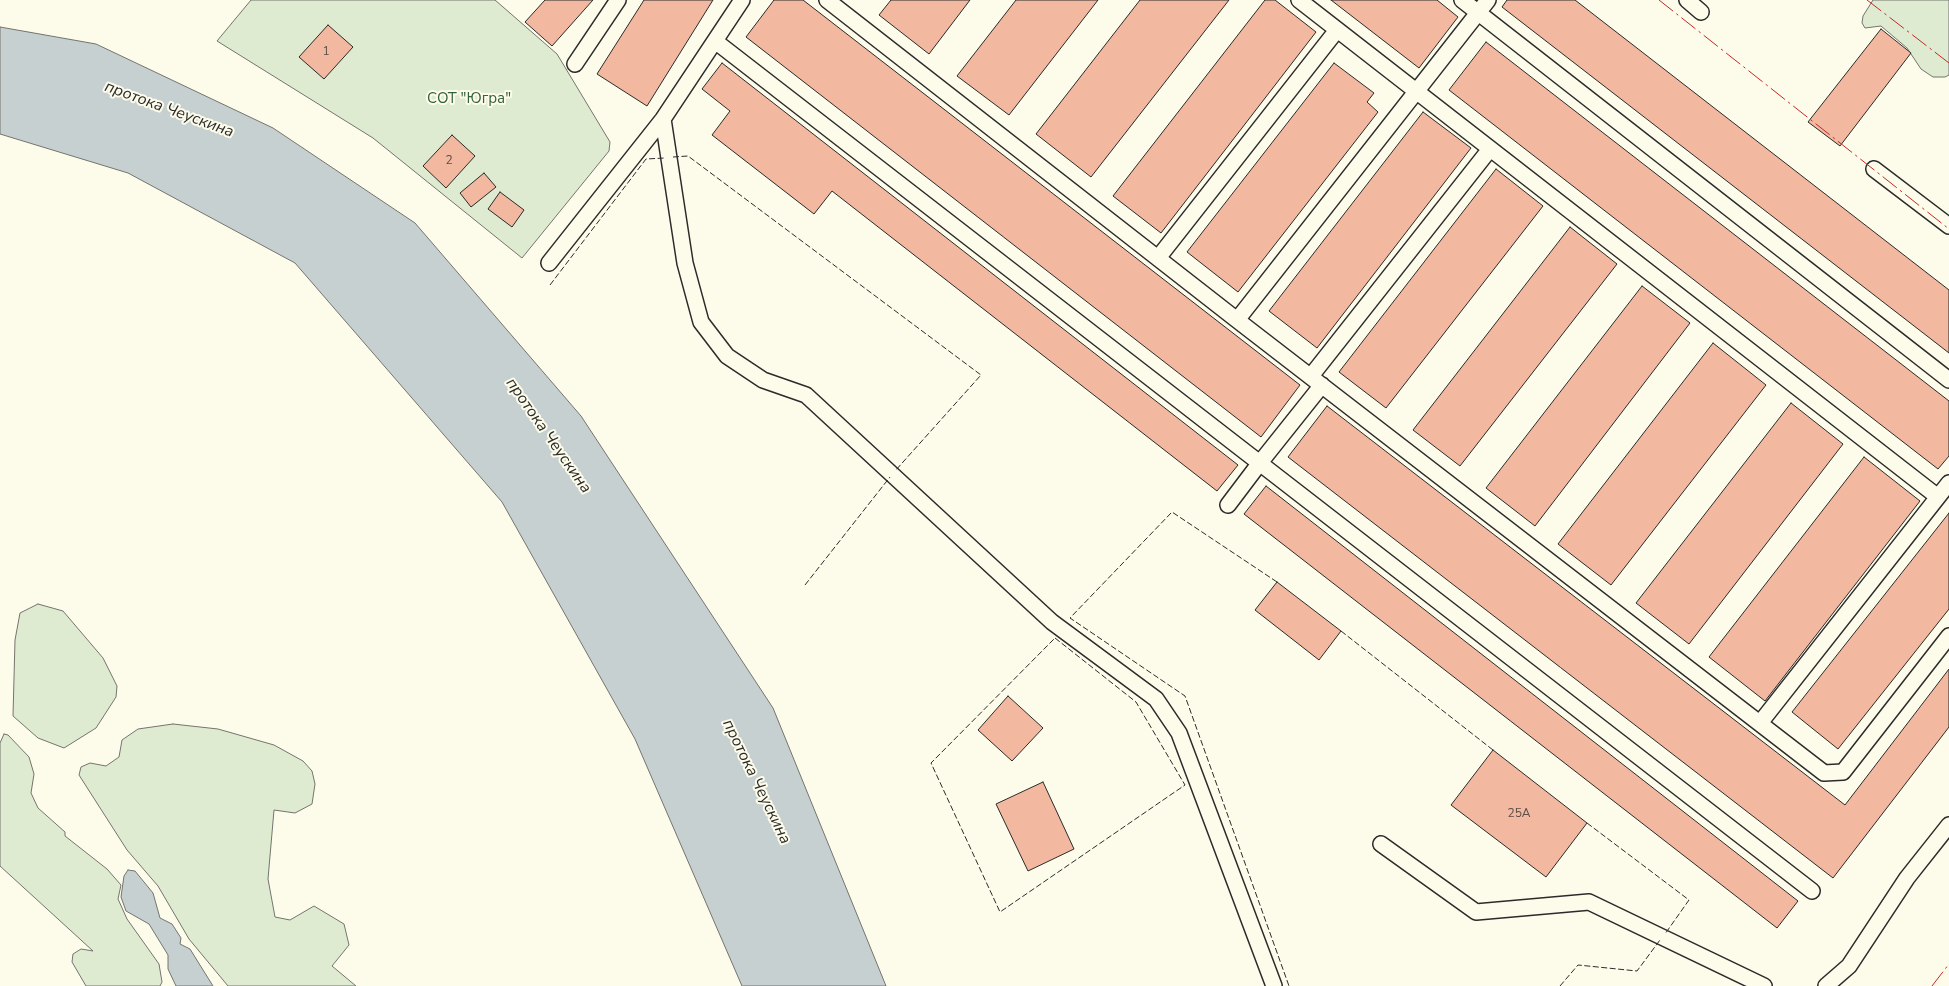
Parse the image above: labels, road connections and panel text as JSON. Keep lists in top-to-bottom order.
{
  "water": ["протока Чеускина"],
  "parks": ["СОТ \"Югра\""],
  "house_numbers": ["1", "2", "25А"]
}
